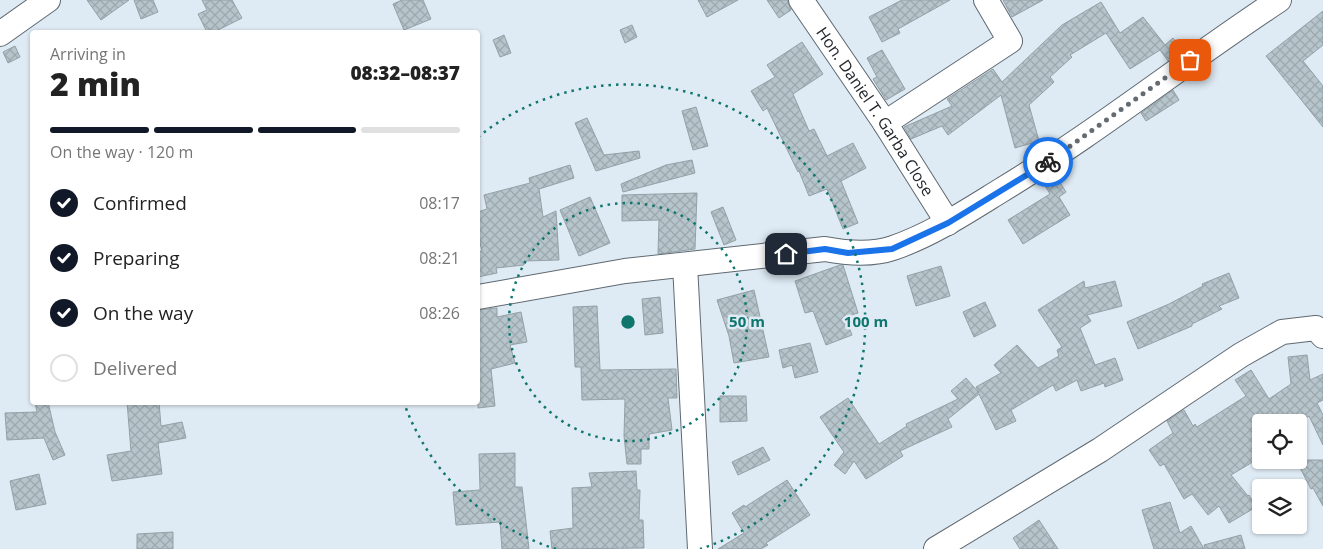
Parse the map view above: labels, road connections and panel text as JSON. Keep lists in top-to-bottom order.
{
  "streets": {
    "street": ["Hon. Daniel T. Garba Close"]
  },
  "page": {
    "heading": ["2 min", "Arriving in", "08:32–08:37"],
    "bar": "On the way · 120 m",
    "list": [
      ["Confirmed", "08:17"],
      ["Preparing", "08:21"],
      ["On the way", "08:26"],
      "Delivered"
    ]
  },
  "rings": ["50 m", "100 m"]
}
